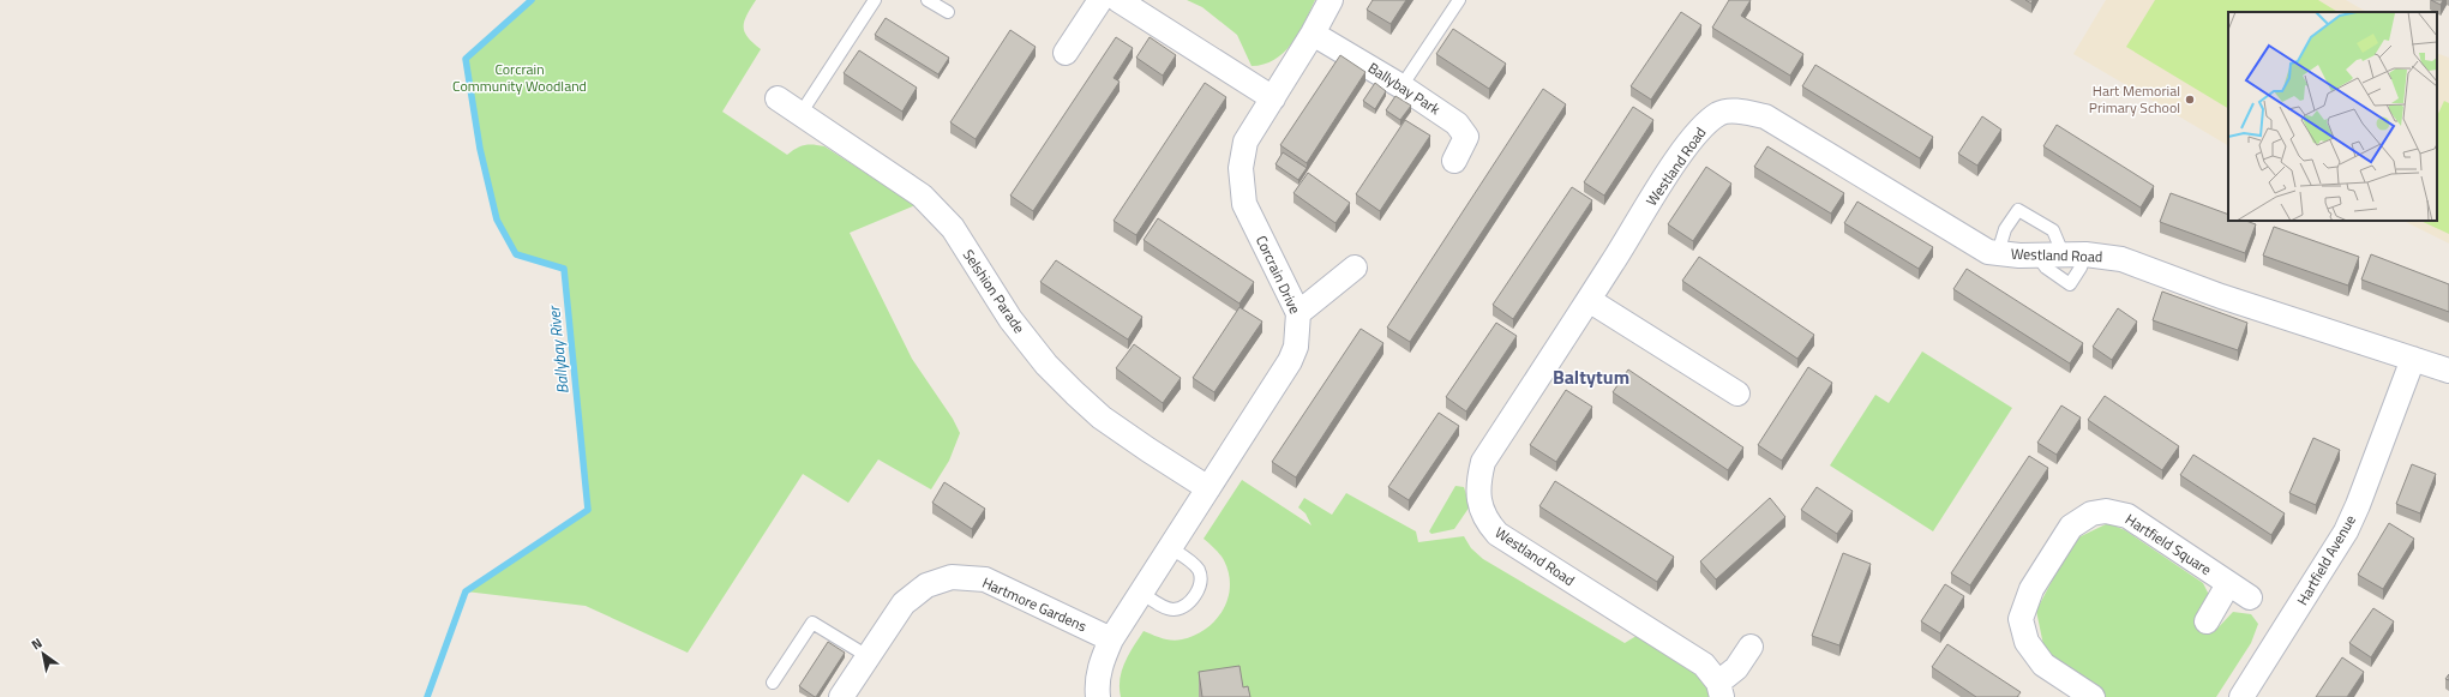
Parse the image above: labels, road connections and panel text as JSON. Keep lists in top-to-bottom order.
{
  "streets": {
    "street": [
      "Ballybay Park",
      "Westland Road",
      "Corcrain Drive",
      "Selshion Parade",
      "Hartfield Square",
      "Hartfield Avenue",
      "Hartmore Gardens"
    ]
  },
  "crossings": [
    ["Ballybay Park", "Corcrain Drive"],
    ["Westland Road", "Hartfield Avenue"],
    ["Corcrain Drive", "Selshion Parade"],
    ["Corcrain Drive", "Hartmore Gardens"]
  ],
  "districts": ["Baltytum"],
  "water": ["Ballybay River"],
  "parks": ["Corcrain Community Woodland"],
  "places": ["Hart Memorial Primary School"],
  "north": "top left"
}
